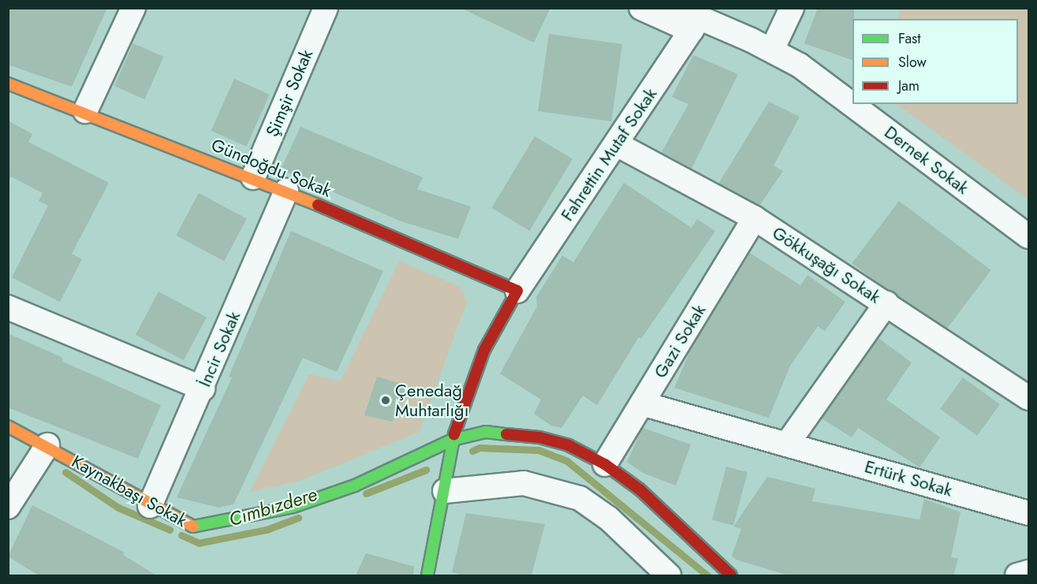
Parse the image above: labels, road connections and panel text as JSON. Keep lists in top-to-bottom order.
{
  "streets": {
    "street": [
      "Şimşir Sokak",
      "Fahrettin Mutaf Sokak",
      "Dernek Sokak",
      "Gündoğdu Sokak",
      "Gökkuşağı Sokak",
      "Gazi Sokak",
      "İncir Sokak",
      "Ertürk Sokak",
      "Kaynakbaşı Sokak"
    ]
  },
  "crossings": [
    ["Şimşir Sokak", "Gündoğdu Sokak"],
    ["Fahrettin Mutaf Sokak", "Dernek Sokak"],
    ["Fahrettin Mutaf Sokak", "Gündoğdu Sokak"],
    ["Fahrettin Mutaf Sokak", "Gökkuşağı Sokak"],
    ["Gündoğdu Sokak", "İncir Sokak"],
    ["Gökkuşağı Sokak", "Gazi Sokak"],
    ["Gazi Sokak", "Ertürk Sokak"],
    ["Gazi Sokak", "Kaynakbaşı Sokak"],
    ["İncir Sokak", "Kaynakbaşı Sokak"]
  ],
  "water": ["Cımbızdere"],
  "places": ["Çenedağ Muhtarlığı"],
  "legend": ["Fast", "Slow", "Jam"]
}
